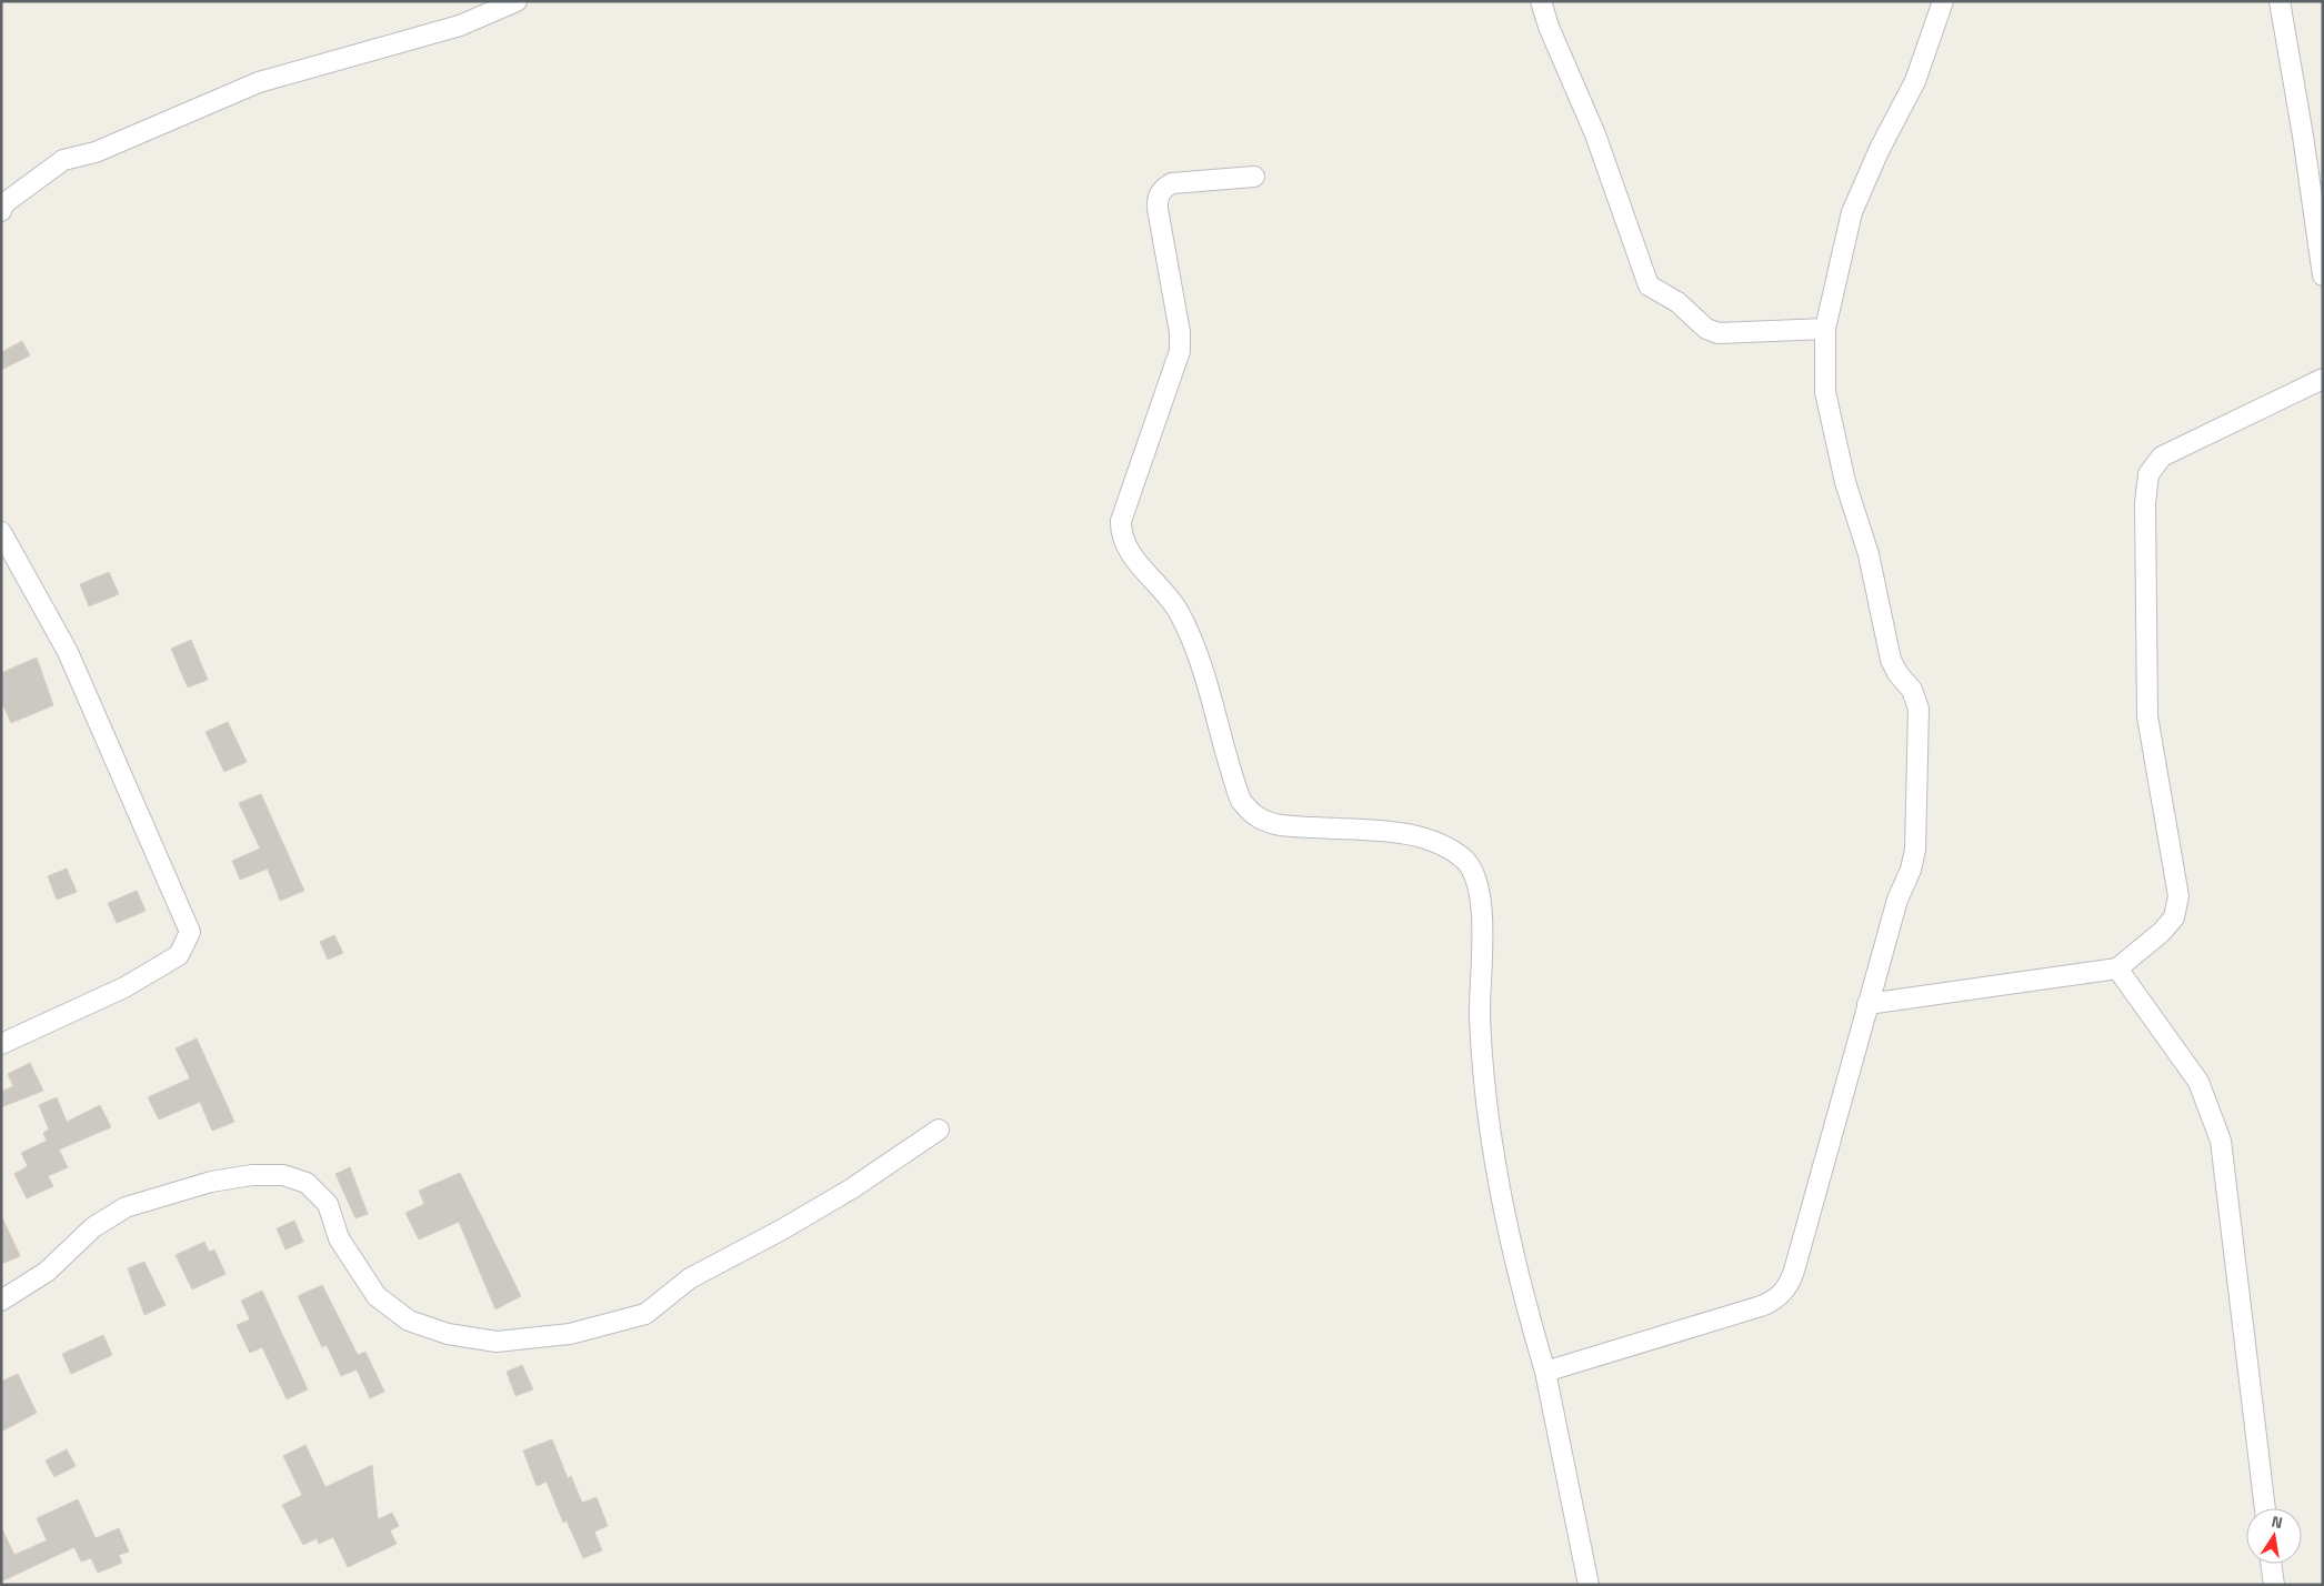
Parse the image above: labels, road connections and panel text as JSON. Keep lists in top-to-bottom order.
{
  "north": "top"
}
